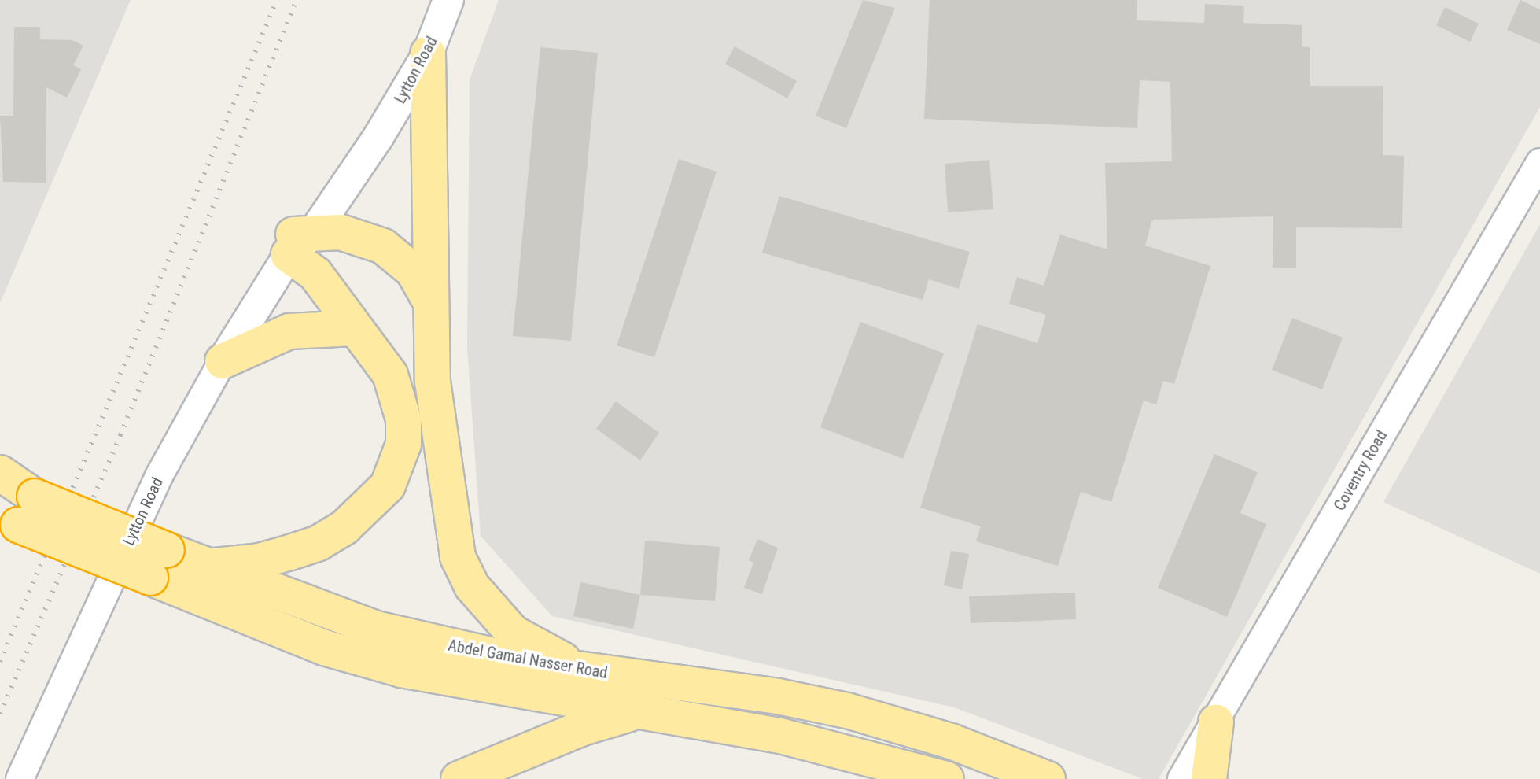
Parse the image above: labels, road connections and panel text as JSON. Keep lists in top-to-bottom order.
{
  "streets": {
    "highway": ["Abdel Gamal Nasser Road"],
    "main road": ["Lytton Road"],
    "street": ["Coventry Road"]
  }
}
